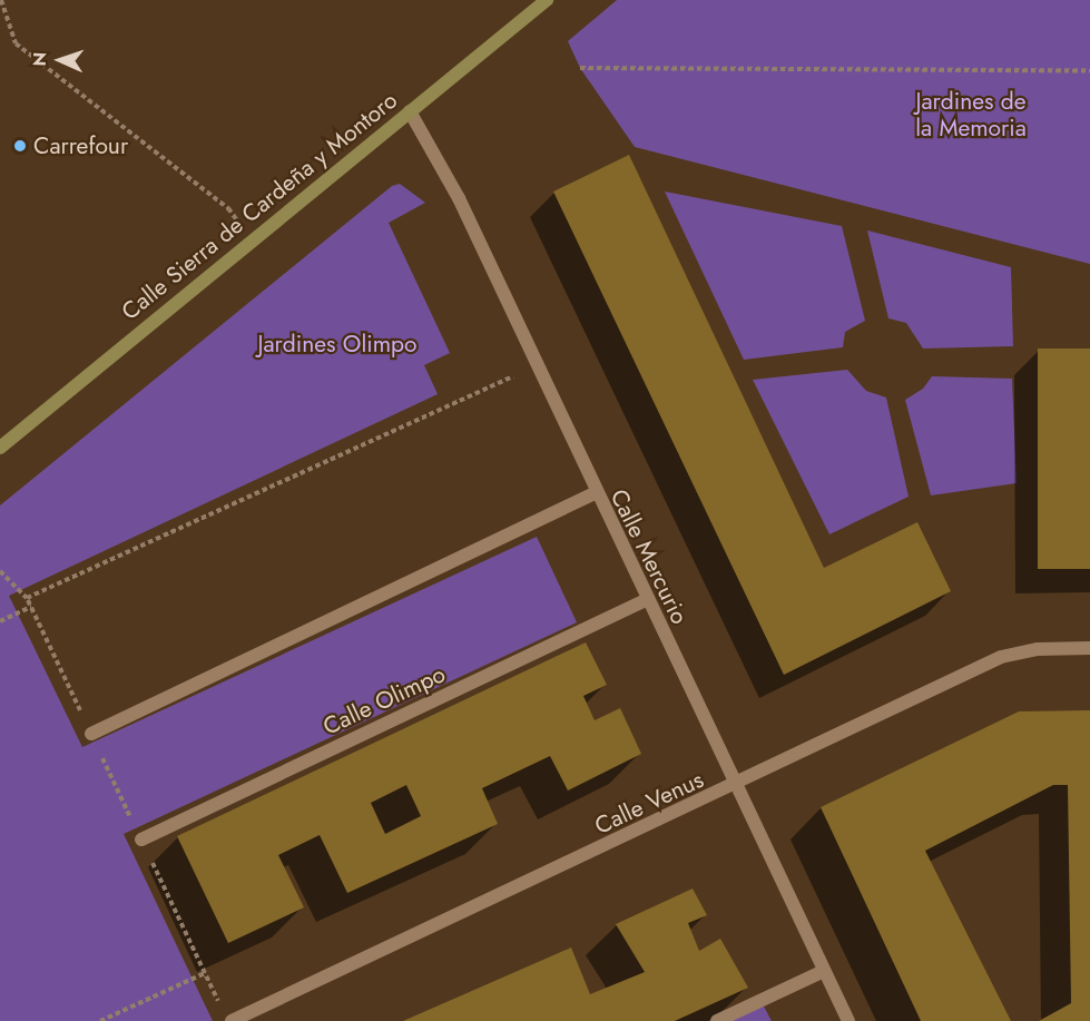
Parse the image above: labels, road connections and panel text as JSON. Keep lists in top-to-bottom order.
{
  "streets": {
    "main road": ["Calle Sierra de Cardeña y Montoro"],
    "street": ["Calle Mercurio", "Calle Olimpo", "Calle Venus"]
  },
  "crossings": [
    ["Calle Sierra de Cardeña y Montoro", "Calle Mercurio"],
    ["Calle Mercurio", "Calle Olimpo"],
    ["Calle Mercurio", "Calle Venus"]
  ],
  "parks": ["Jardines de la Memoria", "Jardines Olimpo"],
  "places": ["Carrefour"],
  "north": "left"
}
